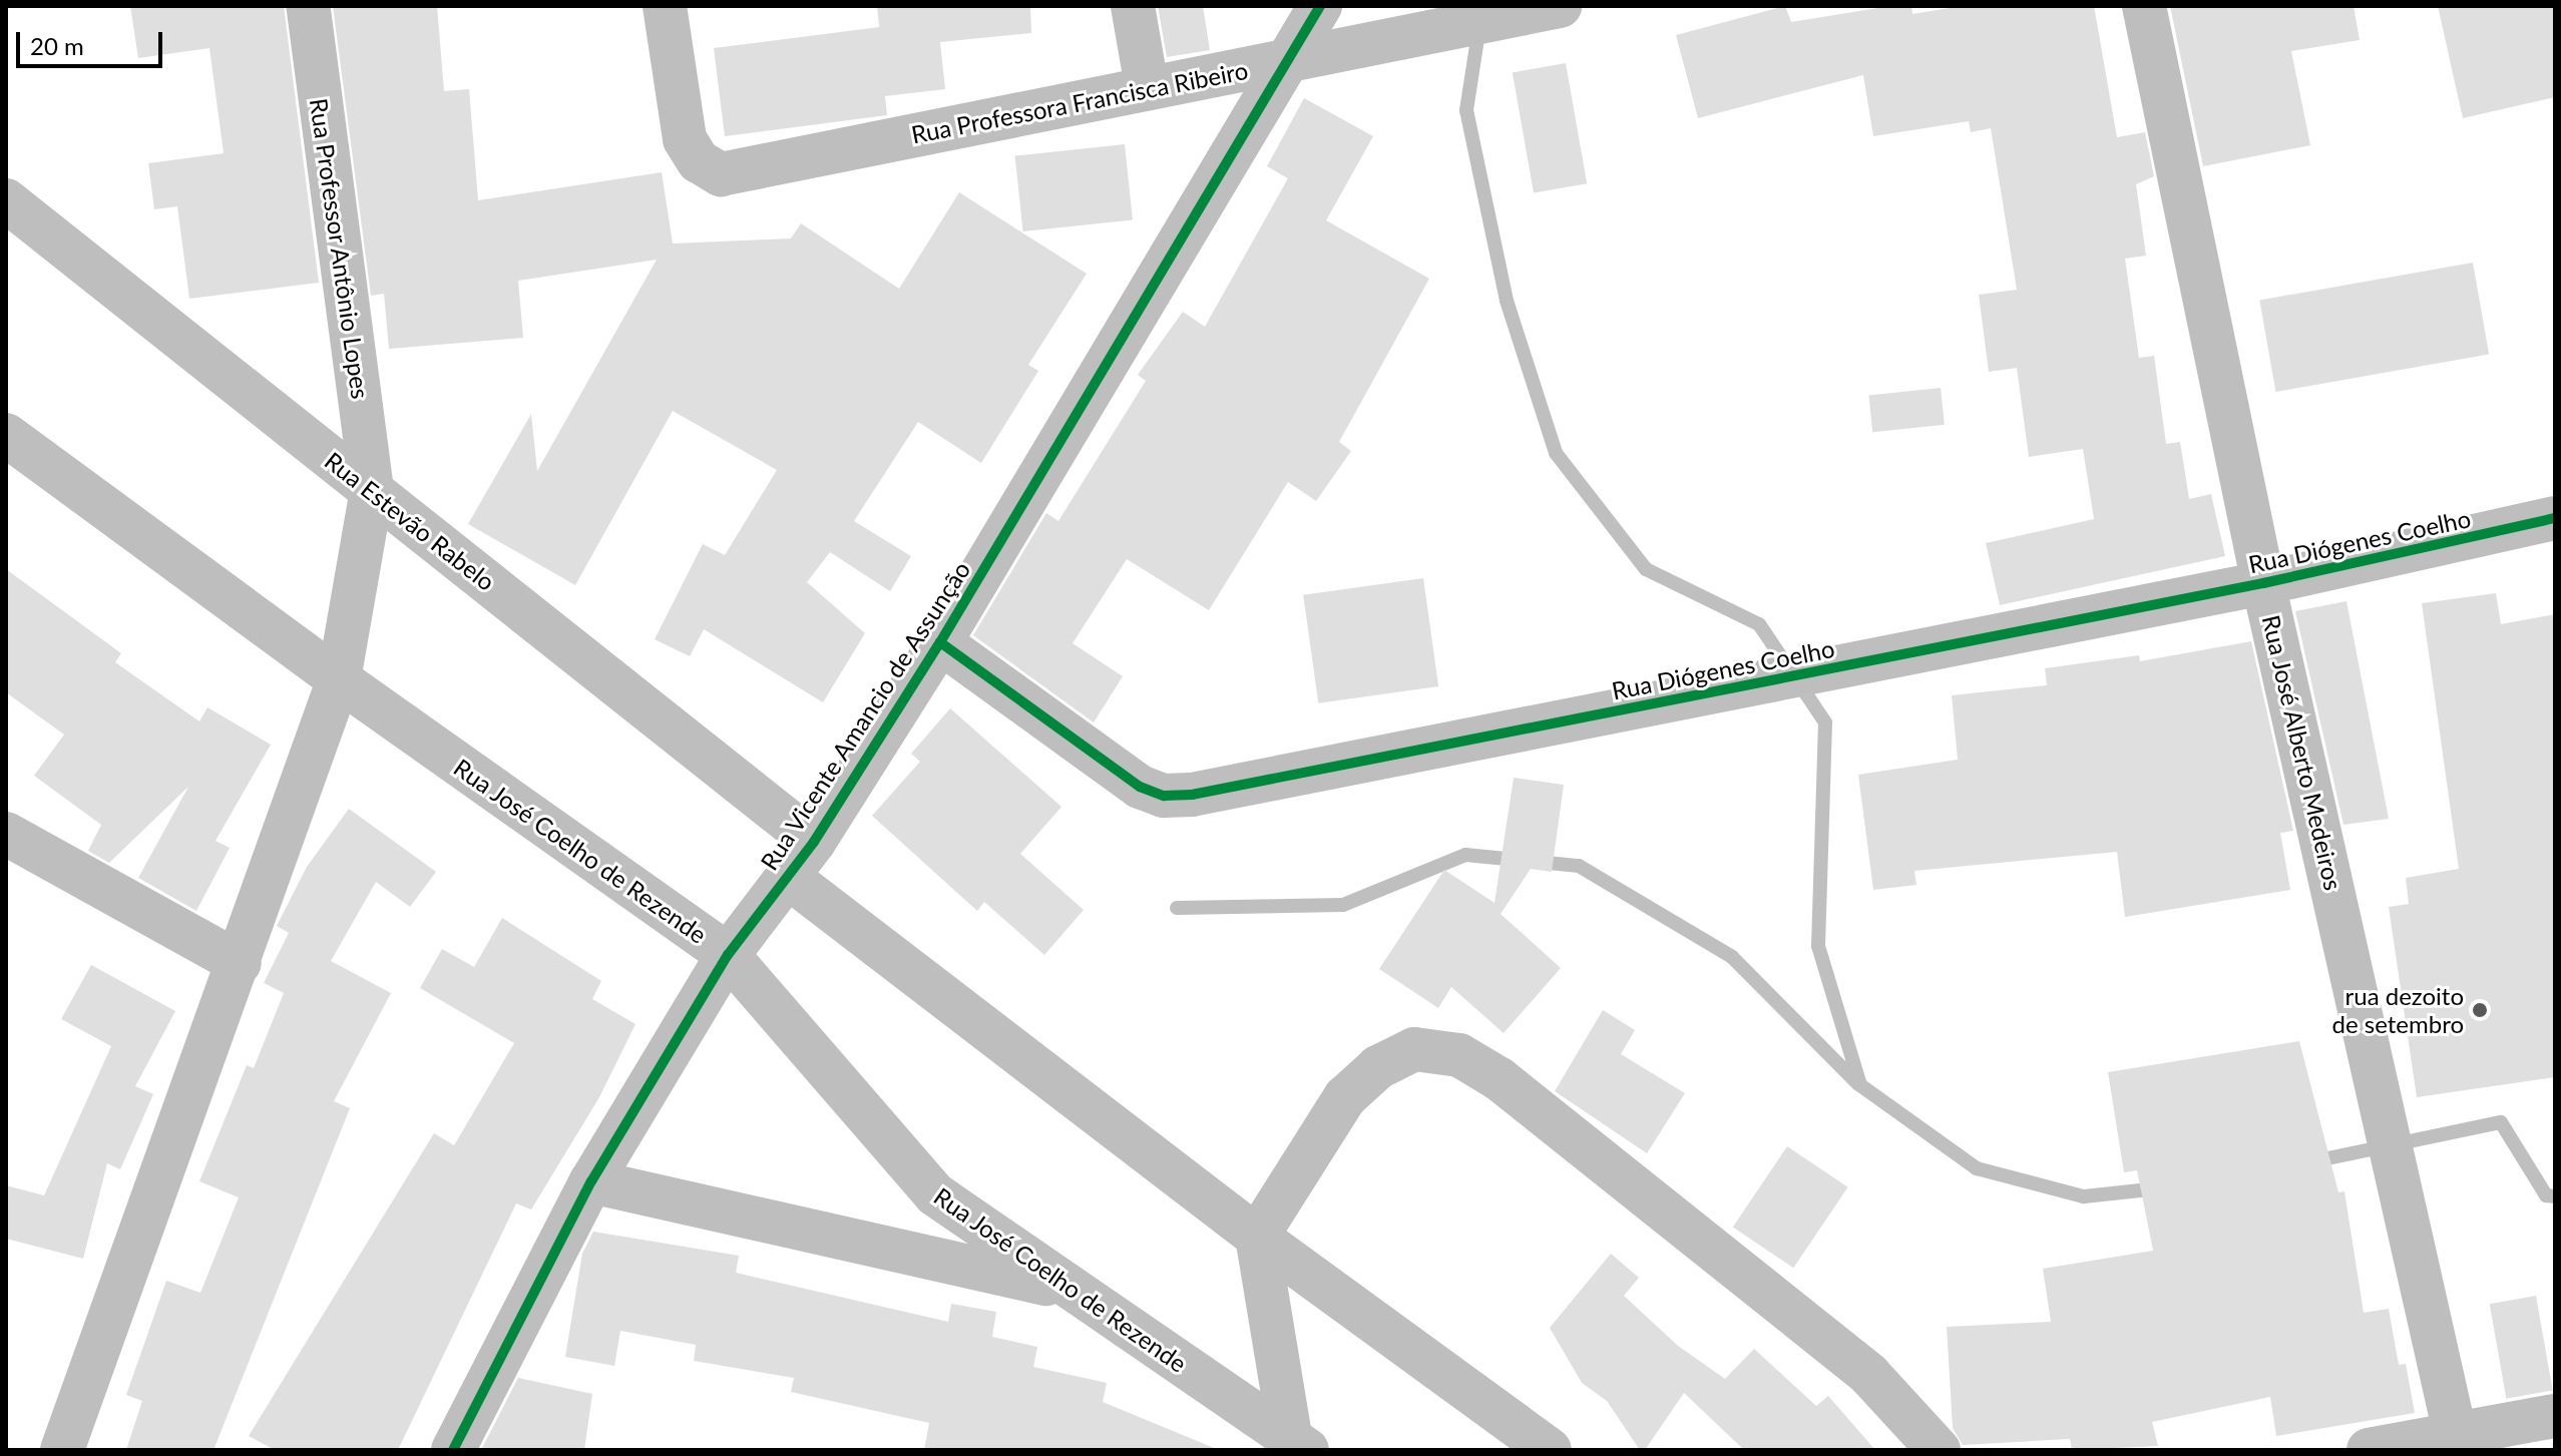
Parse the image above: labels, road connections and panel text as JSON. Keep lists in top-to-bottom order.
{
  "streets": {
    "street": [
      "Rua Professora Francisca Ribeiro",
      "Rua Professor Antônio Lopes",
      "Rua Estevão Rabelo",
      "Rua Diógenes Coelho",
      "Rua Vicente Amancio de Assunção",
      "Rua José Alberto Medeiros",
      "Rua José Coelho de Rezende"
    ]
  },
  "crossings": [
    ["Rua Professora Francisca Ribeiro", "Rua Vicente Amancio de Assunção"],
    ["Rua Professor Antônio Lopes", "Rua Estevão Rabelo"],
    ["Rua Professor Antônio Lopes", "Rua José Coelho de Rezende"],
    ["Rua Estevão Rabelo", "Rua Vicente Amancio de Assunção"],
    ["Rua Diógenes Coelho", "Rua Vicente Amancio de Assunção"],
    ["Rua Diógenes Coelho", "Rua José Alberto Medeiros"],
    ["Rua Vicente Amancio de Assunção", "Rua José Coelho de Rezende"]
  ],
  "places": ["rua dezoito de setembro"],
  "scale_bar": "20 m"
}
